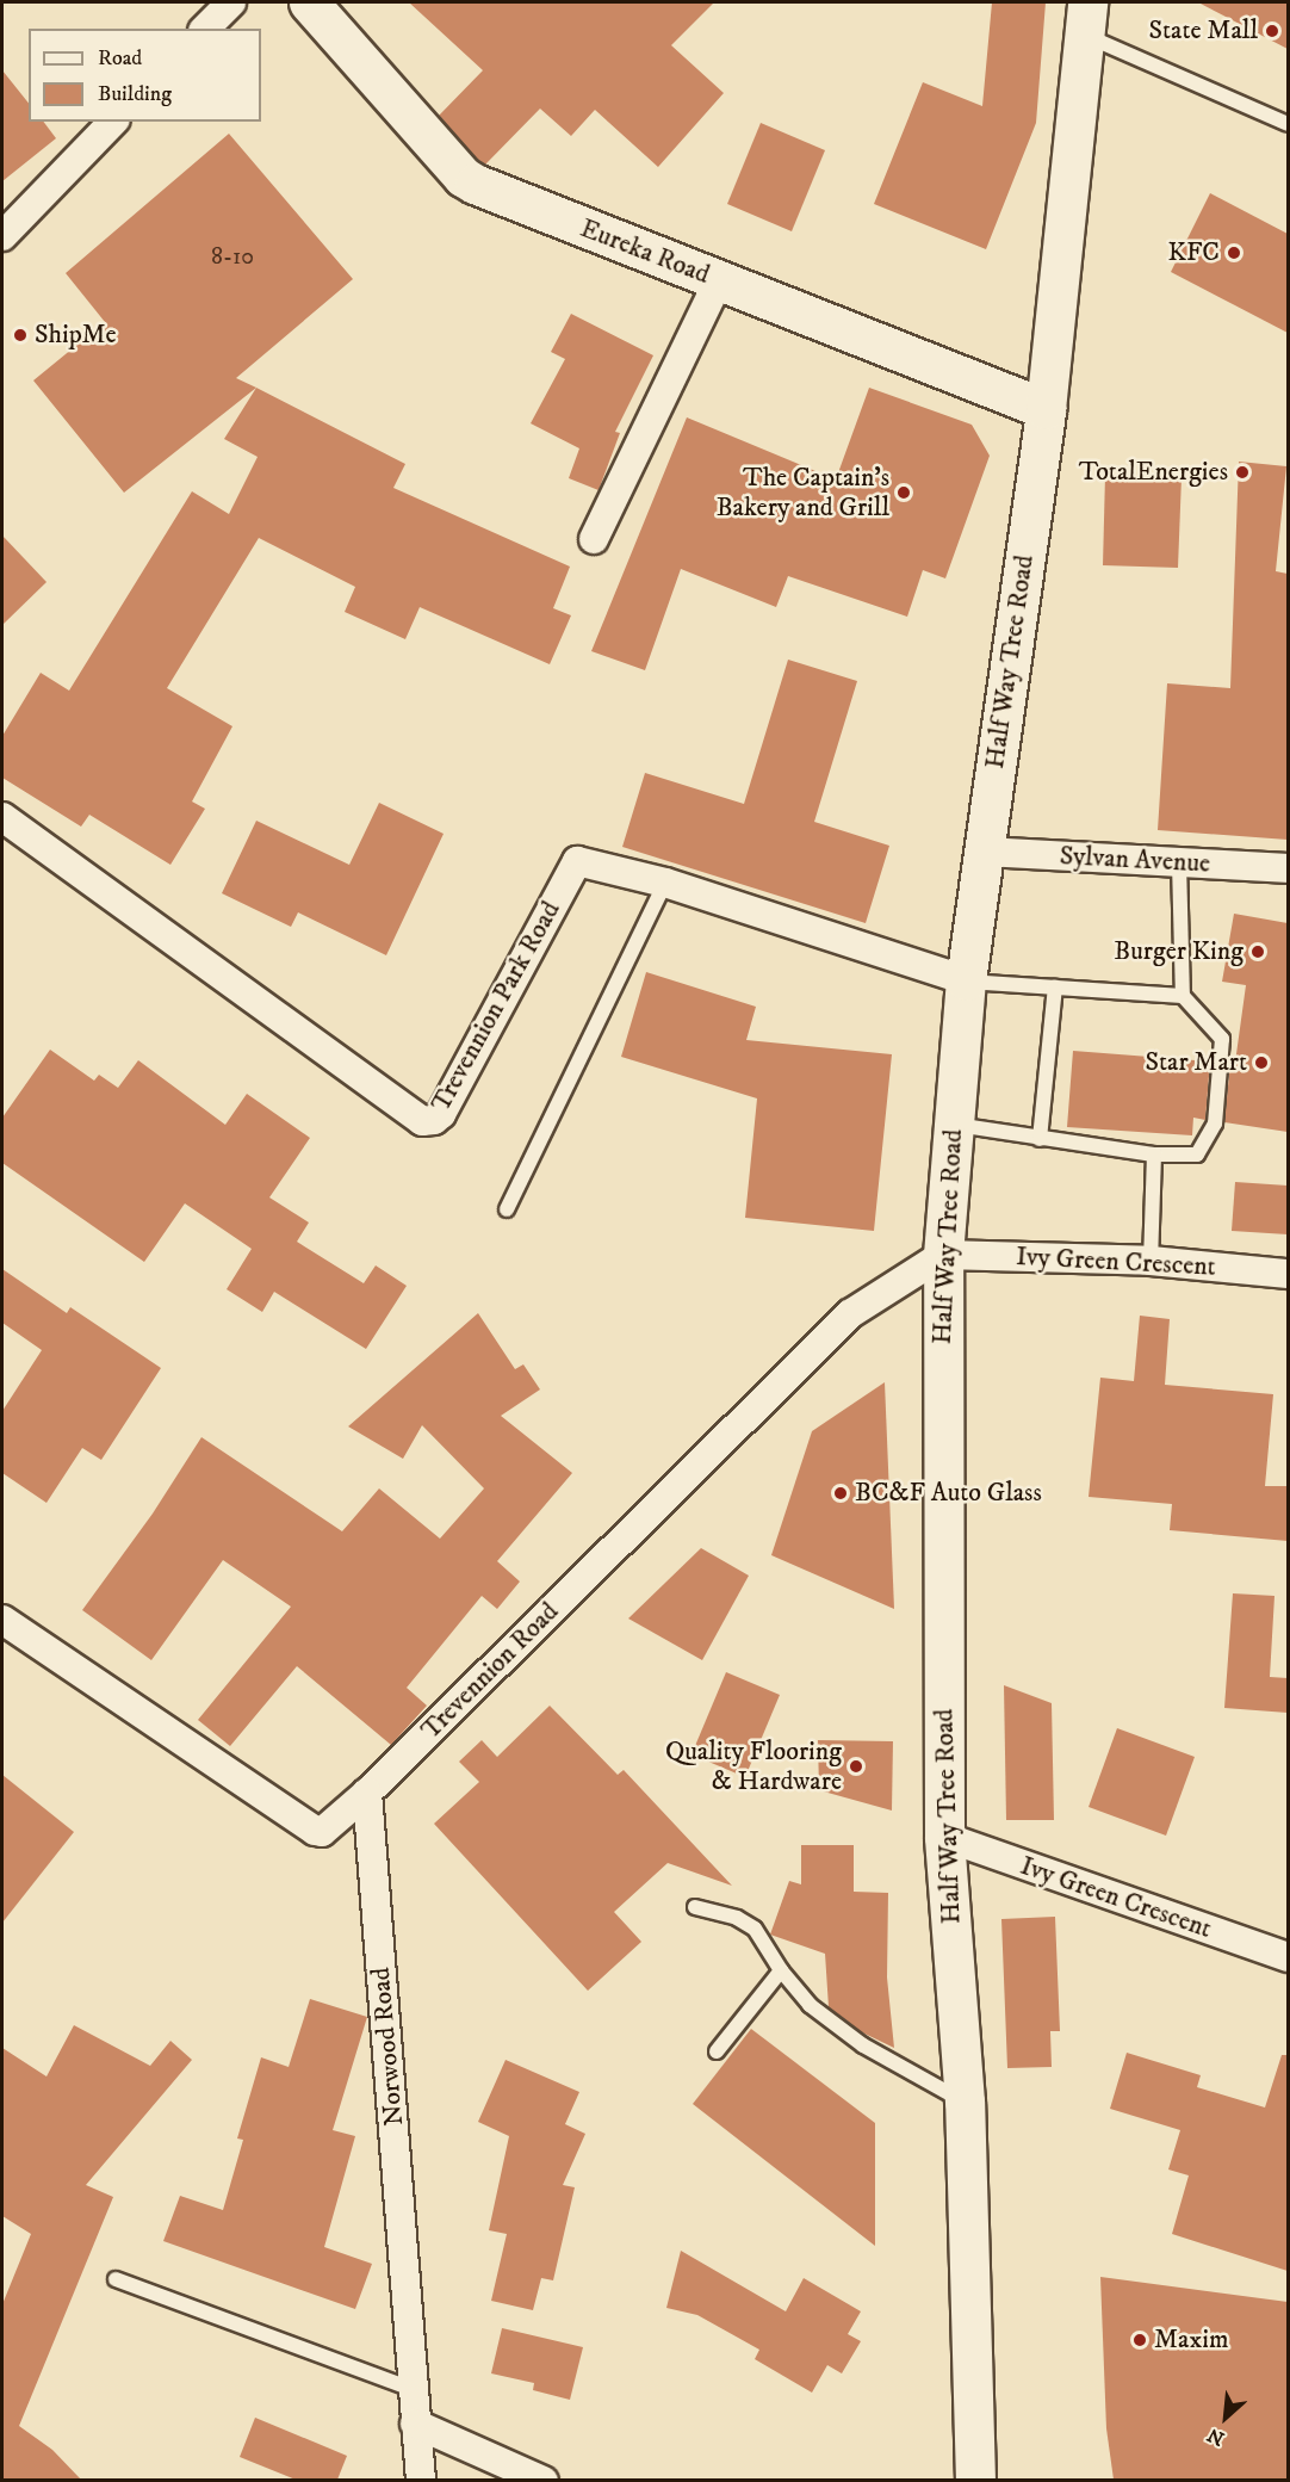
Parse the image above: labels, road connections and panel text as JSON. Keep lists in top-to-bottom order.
{
  "streets": {
    "main road": ["Eureka Road", "Half Way Tree Road"],
    "street": [
      "Sylvan Avenue",
      "Trevennion Park Road",
      "Ivy Green Crescent",
      "Trevennion Road",
      "Norwood Road"
    ]
  },
  "crossings": [
    ["Eureka Road", "Half Way Tree Road"],
    ["Half Way Tree Road", "Sylvan Avenue"],
    ["Half Way Tree Road", "Trevennion Park Road"],
    ["Half Way Tree Road", "Ivy Green Crescent"],
    ["Half Way Tree Road", "Trevennion Road"],
    ["Ivy Green Crescent", "Trevennion Road"],
    ["Trevennion Road", "Norwood Road"]
  ],
  "places": [
    "State Mall",
    "KFC",
    "ShipMe",
    "TotalEnergies",
    "The Captain's Bakery and Grill",
    "Burger King",
    "Star Mart",
    "BC&F Auto Glass",
    "Quality Flooring & Hardware",
    "Maxim"
  ],
  "house_numbers": ["8-10"],
  "legend": ["Road", "Building"],
  "north": "bottom left"
}
